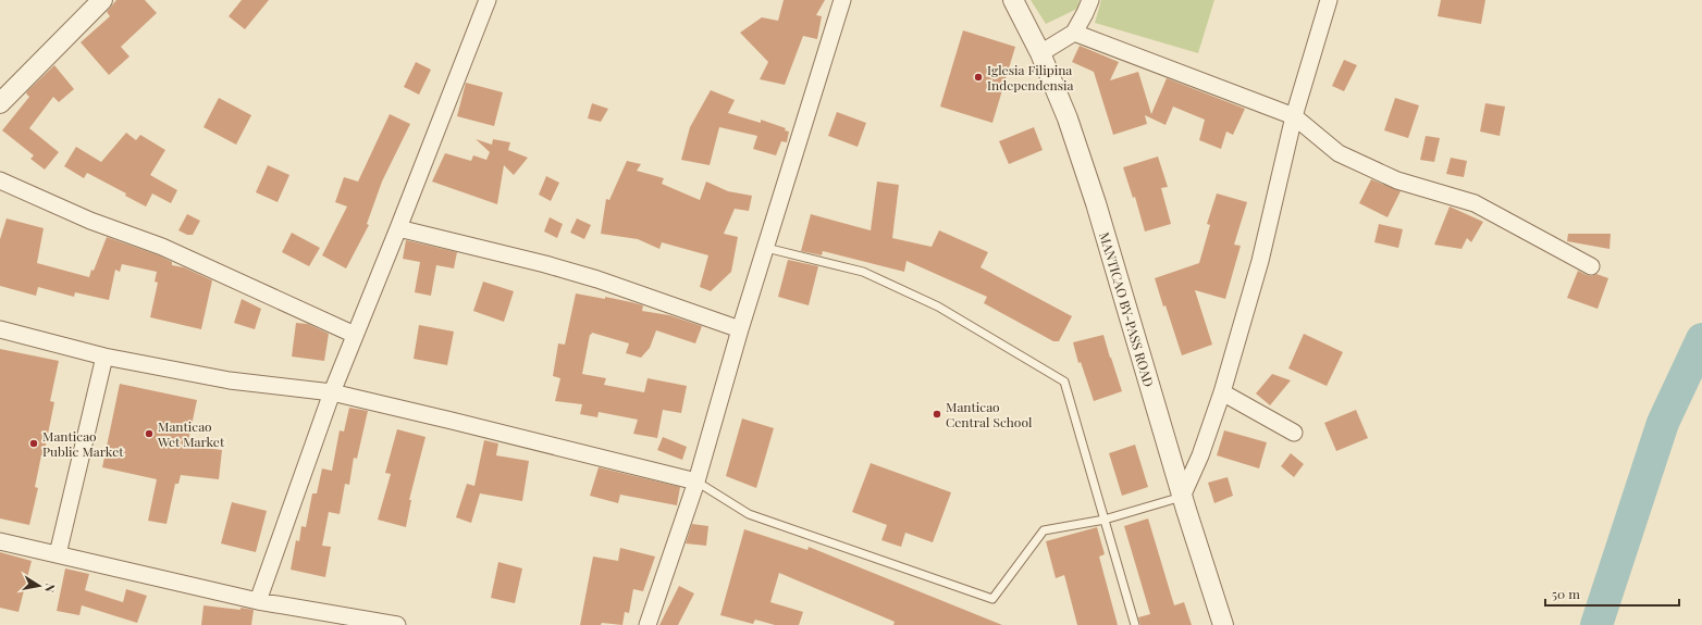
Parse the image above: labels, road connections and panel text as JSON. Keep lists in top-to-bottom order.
{
  "streets": {
    "street": ["MANTICAO BY-PASS ROAD"]
  },
  "places": [
    "Iglesia Filipina Independensia",
    "Manticao Central School",
    "Manticao Wet Market",
    "Manticao Public Market"
  ],
  "scale_bar": "50 m",
  "north": "right"
}
